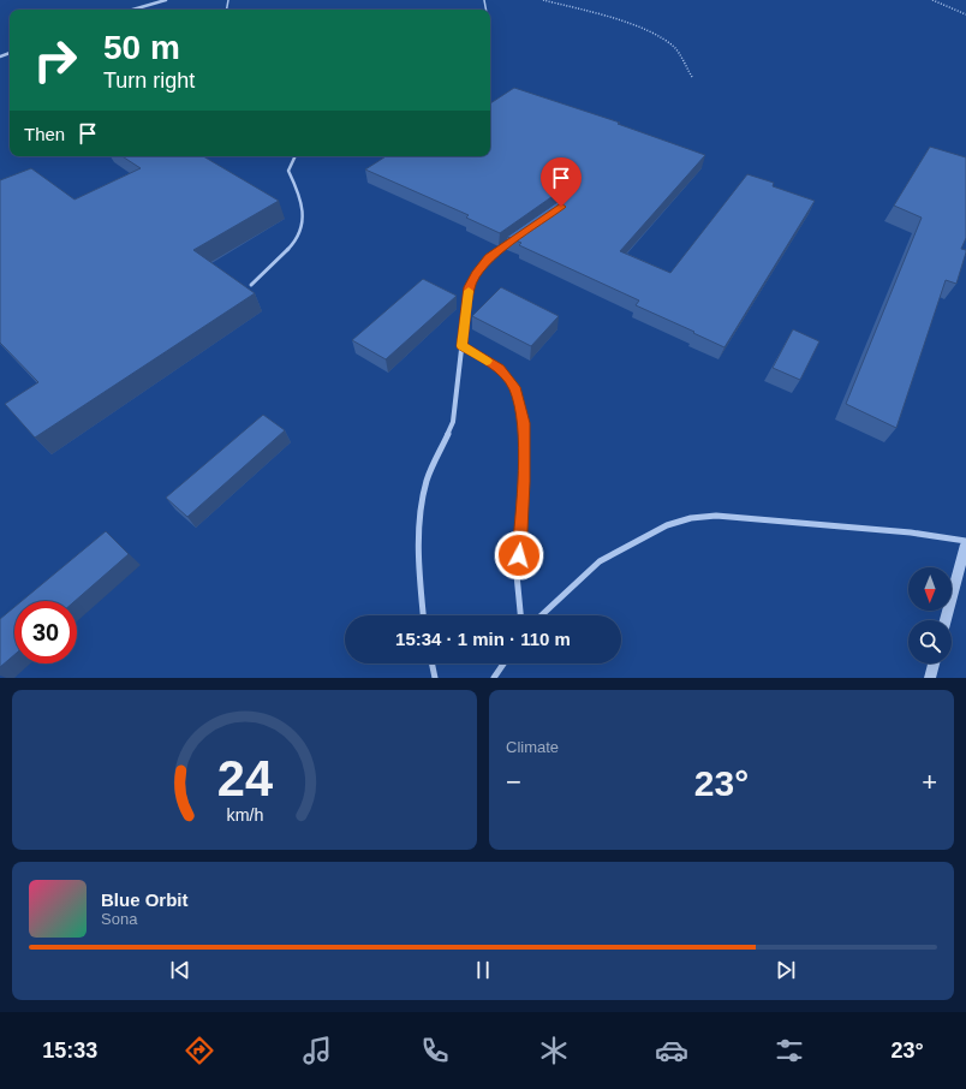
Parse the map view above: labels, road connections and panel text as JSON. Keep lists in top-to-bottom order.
{
  "north": "bottom",
  "page": {
    "turn": ["50 m", "Turn right"],
    "then": "Then",
    "limit": "30",
    "trip": "15:34 · 1 min · 110 m",
    "tile": "Climate",
    "heat": ["−", "23°", "+"],
    "song": ["Blue Orbit", "Sona"],
    "tabs": ["15:33", "23°"],
    "gauge": ["24", "km/h"]
  }
}
